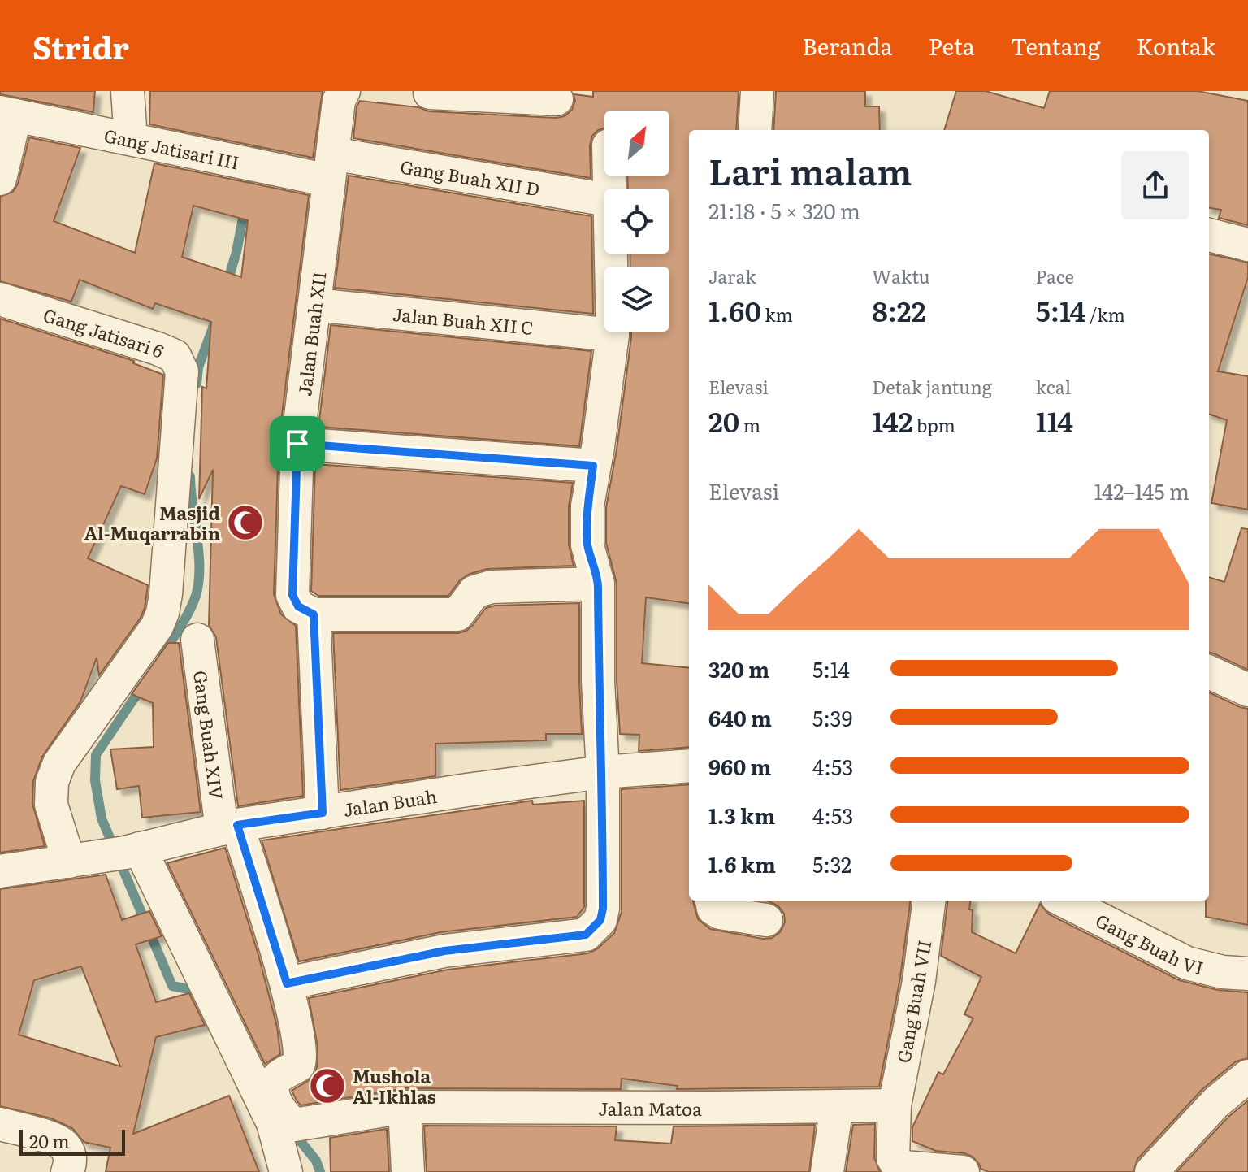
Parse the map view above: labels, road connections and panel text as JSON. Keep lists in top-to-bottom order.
{
  "streets": {
    "street": [
      "Gang Jatisari III",
      "Gang Buah XII D",
      "Jalan Buah XII C",
      "Gang Jatisari 6",
      "Jalan Buah XII",
      "Gang Buah XIV",
      "Jalan Buah",
      "Gang Buah VI",
      "Gang Buah VII",
      "Jalan Matoa"
    ]
  },
  "crossings": [
    ["Gang Jatisari III", "Gang Buah XII D"],
    ["Gang Jatisari III", "Jalan Buah XII"],
    ["Gang Buah XII D", "Jalan Buah XII"],
    ["Jalan Buah XII C", "Jalan Buah XII"],
    ["Gang Jatisari 6", "Jalan Buah"],
    ["Gang Buah XIV", "Jalan Buah"],
    ["Gang Buah XIV", "Jalan Matoa"],
    ["Gang Buah VII", "Jalan Matoa"]
  ],
  "places": {
    "mosque": ["Masjid Al-Muqarrabin", "Mushola Al-Ikhlas"]
  },
  "scale_bar": "20 m",
  "north": "top right",
  "page": {
    "header": "Stridr",
    "nav": [
      "Beranda",
      "Peta",
      "Tentang",
      "Kontak"
    ],
    "heading": ["Lari malam", "21:18 · 5 × 320 m"],
    "stats": [
      ["Jarak", "1.60 km"],
      ["Waktu", "8:22"],
      ["Pace", "5:14 /km"],
      ["Elevasi", "20 m"],
      ["Detak jantung", "142 bpm"],
      ["kcal", "114"]
    ],
    "chart": ["Elevasi", "142–145 m"],
    "list": [
      {
        "name": "320 m",
        "note": "5:14"
      },
      {
        "name": "640 m",
        "note": "5:39"
      },
      {
        "name": "960 m",
        "note": "4:53"
      },
      {
        "name": "1.3 km",
        "note": "4:53"
      },
      {
        "name": "1.6 km",
        "note": "5:32"
      }
    ],
    "scale": "20 m"
  }
}
